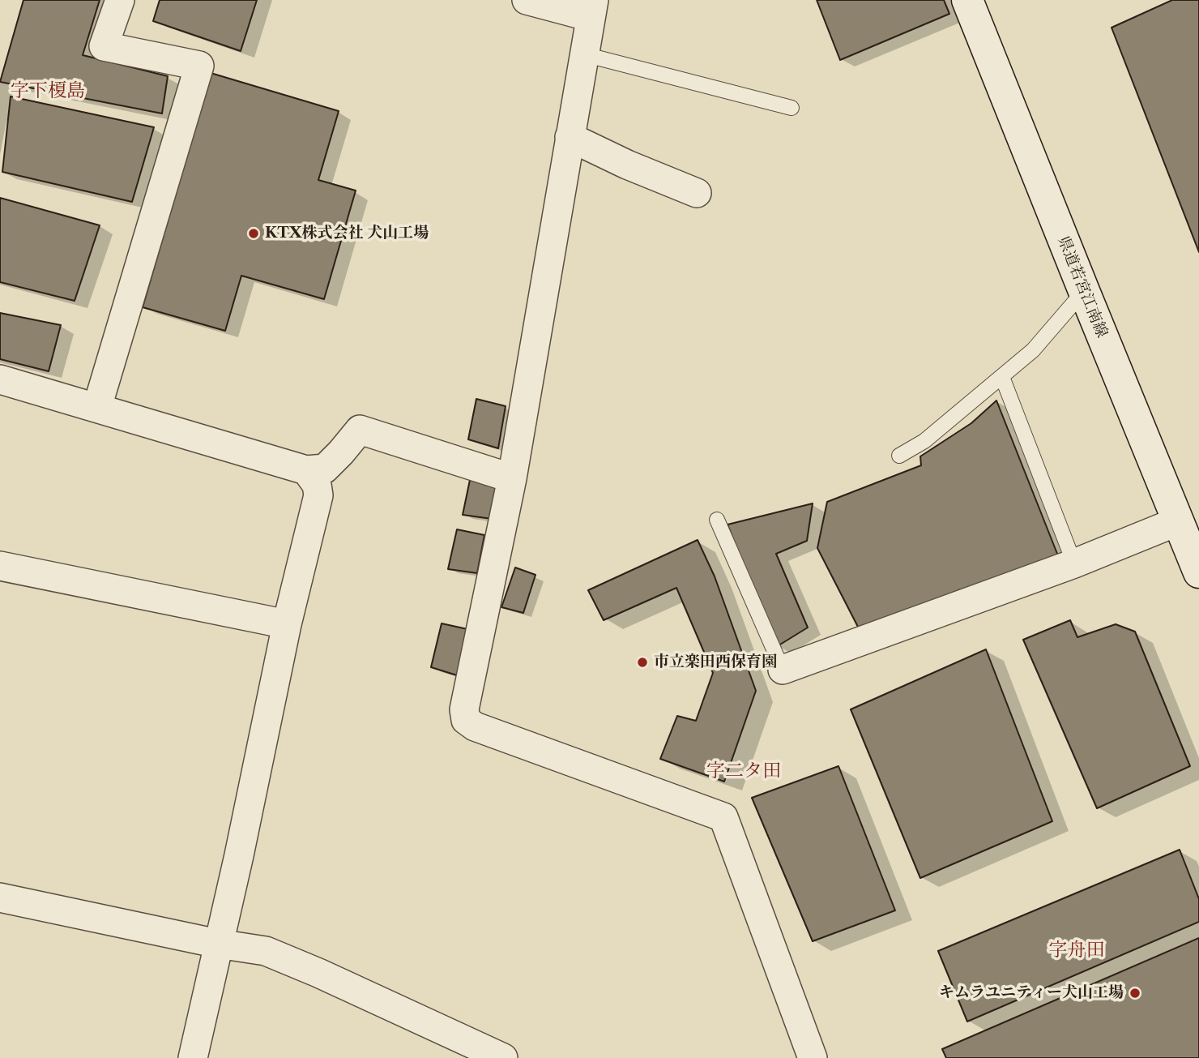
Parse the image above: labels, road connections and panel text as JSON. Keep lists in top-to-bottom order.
{
  "streets": {
    "main road": ["県道若宮江南線"]
  },
  "districts": ["字下榎島", "字二タ田", "字舟田"],
  "places": ["KTX株式会社 犬山工場", "市立楽田西保育園", "キムラユニティー犬山工場"]
}
